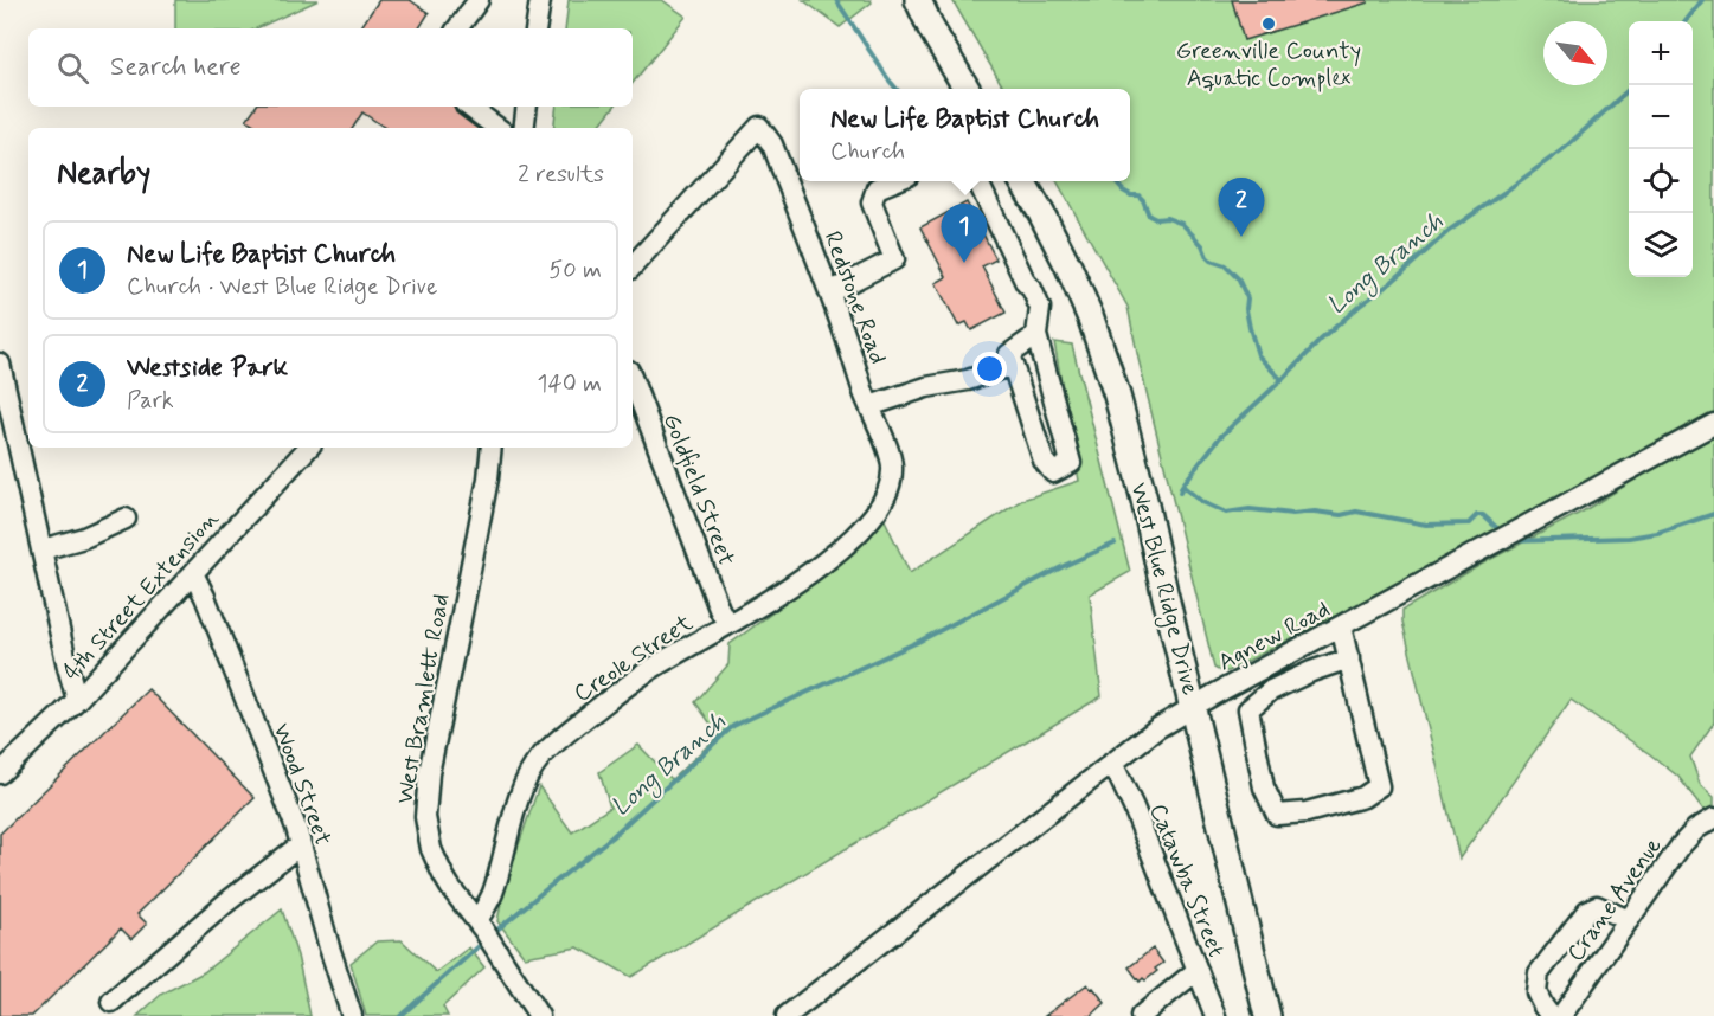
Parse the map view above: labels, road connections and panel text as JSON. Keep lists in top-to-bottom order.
{
  "streets": {
    "main road": ["West Blue Ridge Drive"],
    "street": [
      "Redstone Road",
      "Goldfield Street",
      "4th Street Extension",
      "Agnew Road",
      "Creole Street",
      "West Bramlett Road",
      "Wood Street",
      "Catawba Street",
      "Crane Avenue"
    ]
  },
  "crossings": [
    ["Redstone Road", "Creole Street"],
    ["Goldfield Street", "Creole Street"],
    ["West Blue Ridge Drive", "Agnew Road"],
    ["4th Street Extension", "Wood Street"],
    ["Agnew Road", "Catawba Street"],
    ["Creole Street", "West Bramlett Road"]
  ],
  "water": ["Long Branch"],
  "places": ["Greenville County Aquatic Complex"],
  "north": "bottom right",
  "page": {
    "map_buttons": ["+", "−"],
    "search": "Search here",
    "popup": ["New Life Baptist Church", "Church"],
    "heading": ["Nearby", "2 results"],
    "pins": ["2", "1"],
    "list": [
      {
        "mark": "1",
        "name": "New Life Baptist Church",
        "note": "Church · West Blue Ridge Drive",
        "value": "50 m"
      },
      {
        "mark": "2",
        "name": "Westside Park",
        "note": "Park",
        "value": "140 m"
      }
    ]
  }
}
